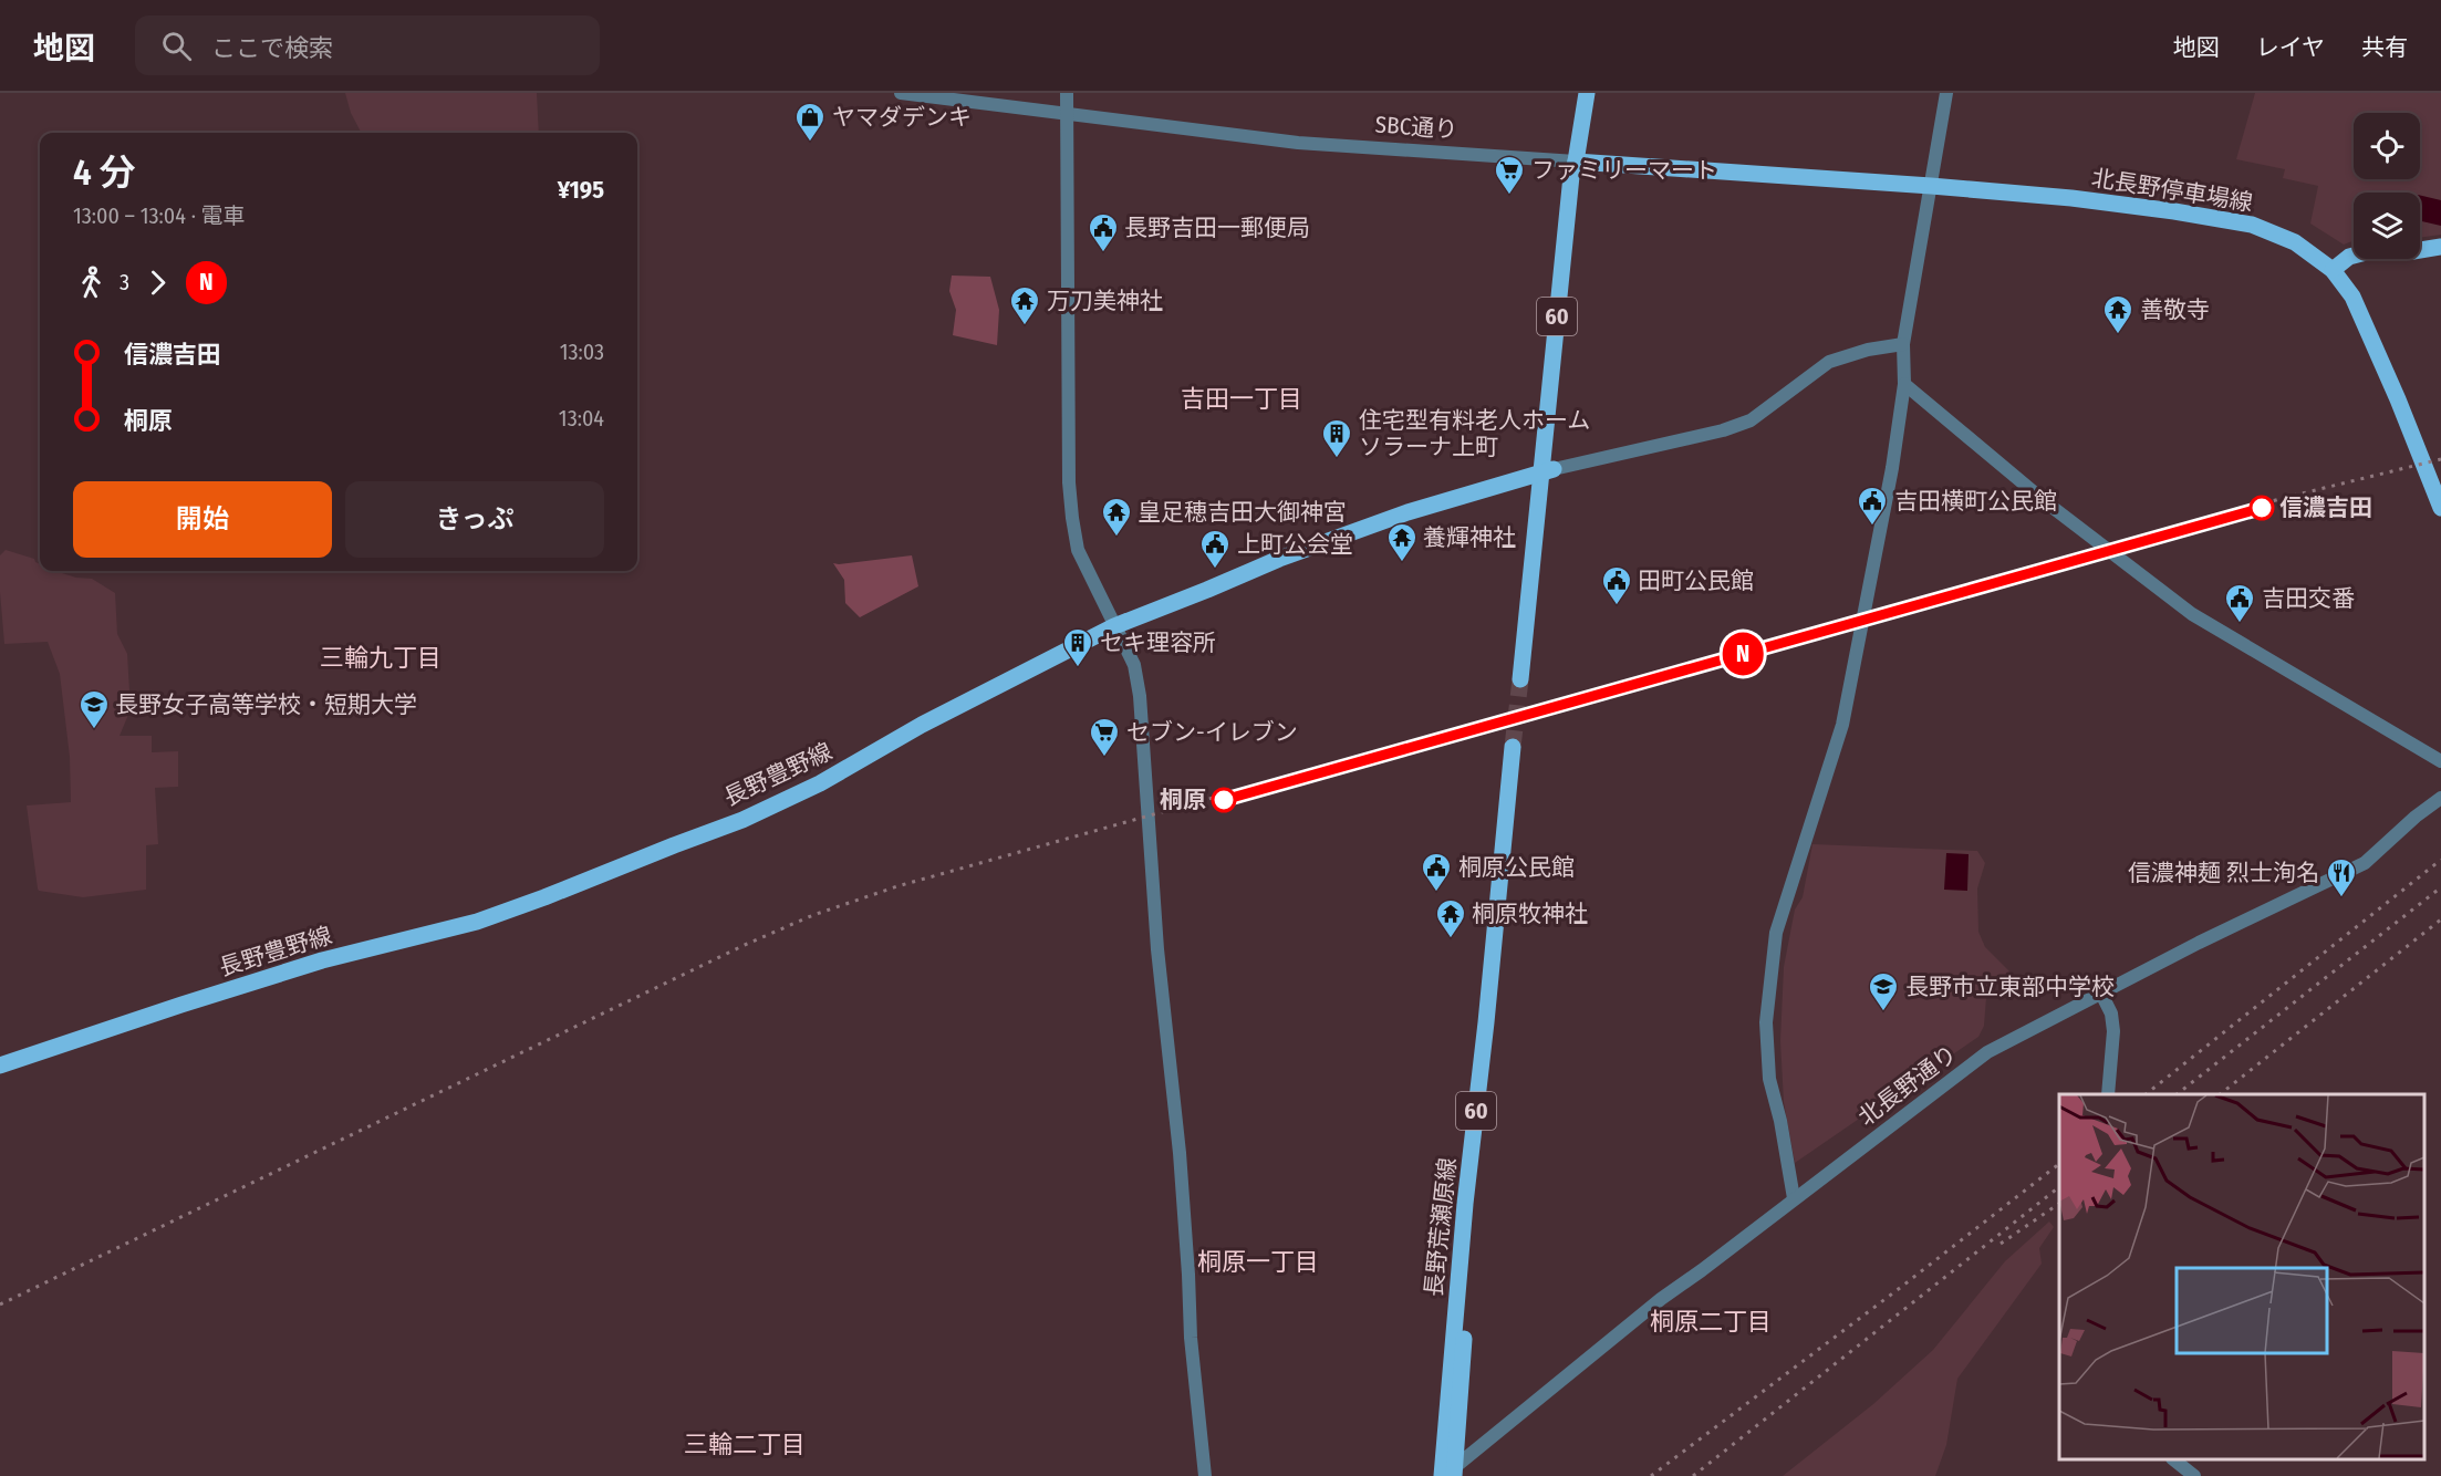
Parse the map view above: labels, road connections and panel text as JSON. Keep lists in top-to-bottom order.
{
  "streets": {
    "main road": [
      "SBC通り",
      "北長野停車場線",
      "60",
      "長野豊野線",
      "長野荒瀬原線"
    ],
    "street": ["北長野通り"]
  },
  "crossings": [
    ["SBC通り", "北長野停車場線"],
    ["SBC通り", "60"],
    ["60", "長野豊野線"],
    ["北長野通り", "長野荒瀬原線"]
  ],
  "districts": [
    "吉田一丁目",
    "三輪九丁目",
    "桐原一丁目",
    "桐原二丁目",
    "三輪二丁目"
  ],
  "places": {
    "shop": ["ヤマダデンキ"],
    "supermarket": ["ファミリーマート", "セブン-イレブン"],
    "public building": [
      "長野吉田一郵便局",
      "吉田横町公民館",
      "上町公会堂",
      "田町公民館",
      "吉田交番",
      "桐原公民館"
    ],
    "temple": [
      "万刀美神社",
      "善敬寺",
      "皇足穂吉田大御神宮",
      "養輝神社",
      "桐原牧神社"
    ],
    "building": ["住宅型有料老人ホーム ソラーナ上町", "セキ理容所"],
    "other": ["信濃吉田", "桐原"],
    "school or university": ["長野女子高等学校・短期大学", "長野市立東部中学校"],
    "restaurant": ["信濃神麺 烈士洵名"]
  },
  "page": {
    "header": "地図",
    "search": "ここで検索",
    "nav": ["地図", "レイヤ", "共有"],
    "on_map": "N",
    "heading": ["4 分", "13:00 – 13:04 · 電車", "¥195"],
    "legs": ["3", "N"],
    "list": [
      {
        "name": "信濃吉田",
        "value": "13:03"
      },
      {
        "name": "桐原",
        "value": "13:04"
      }
    ],
    "buttons": ["開始", "きっぷ"]
  }
}
